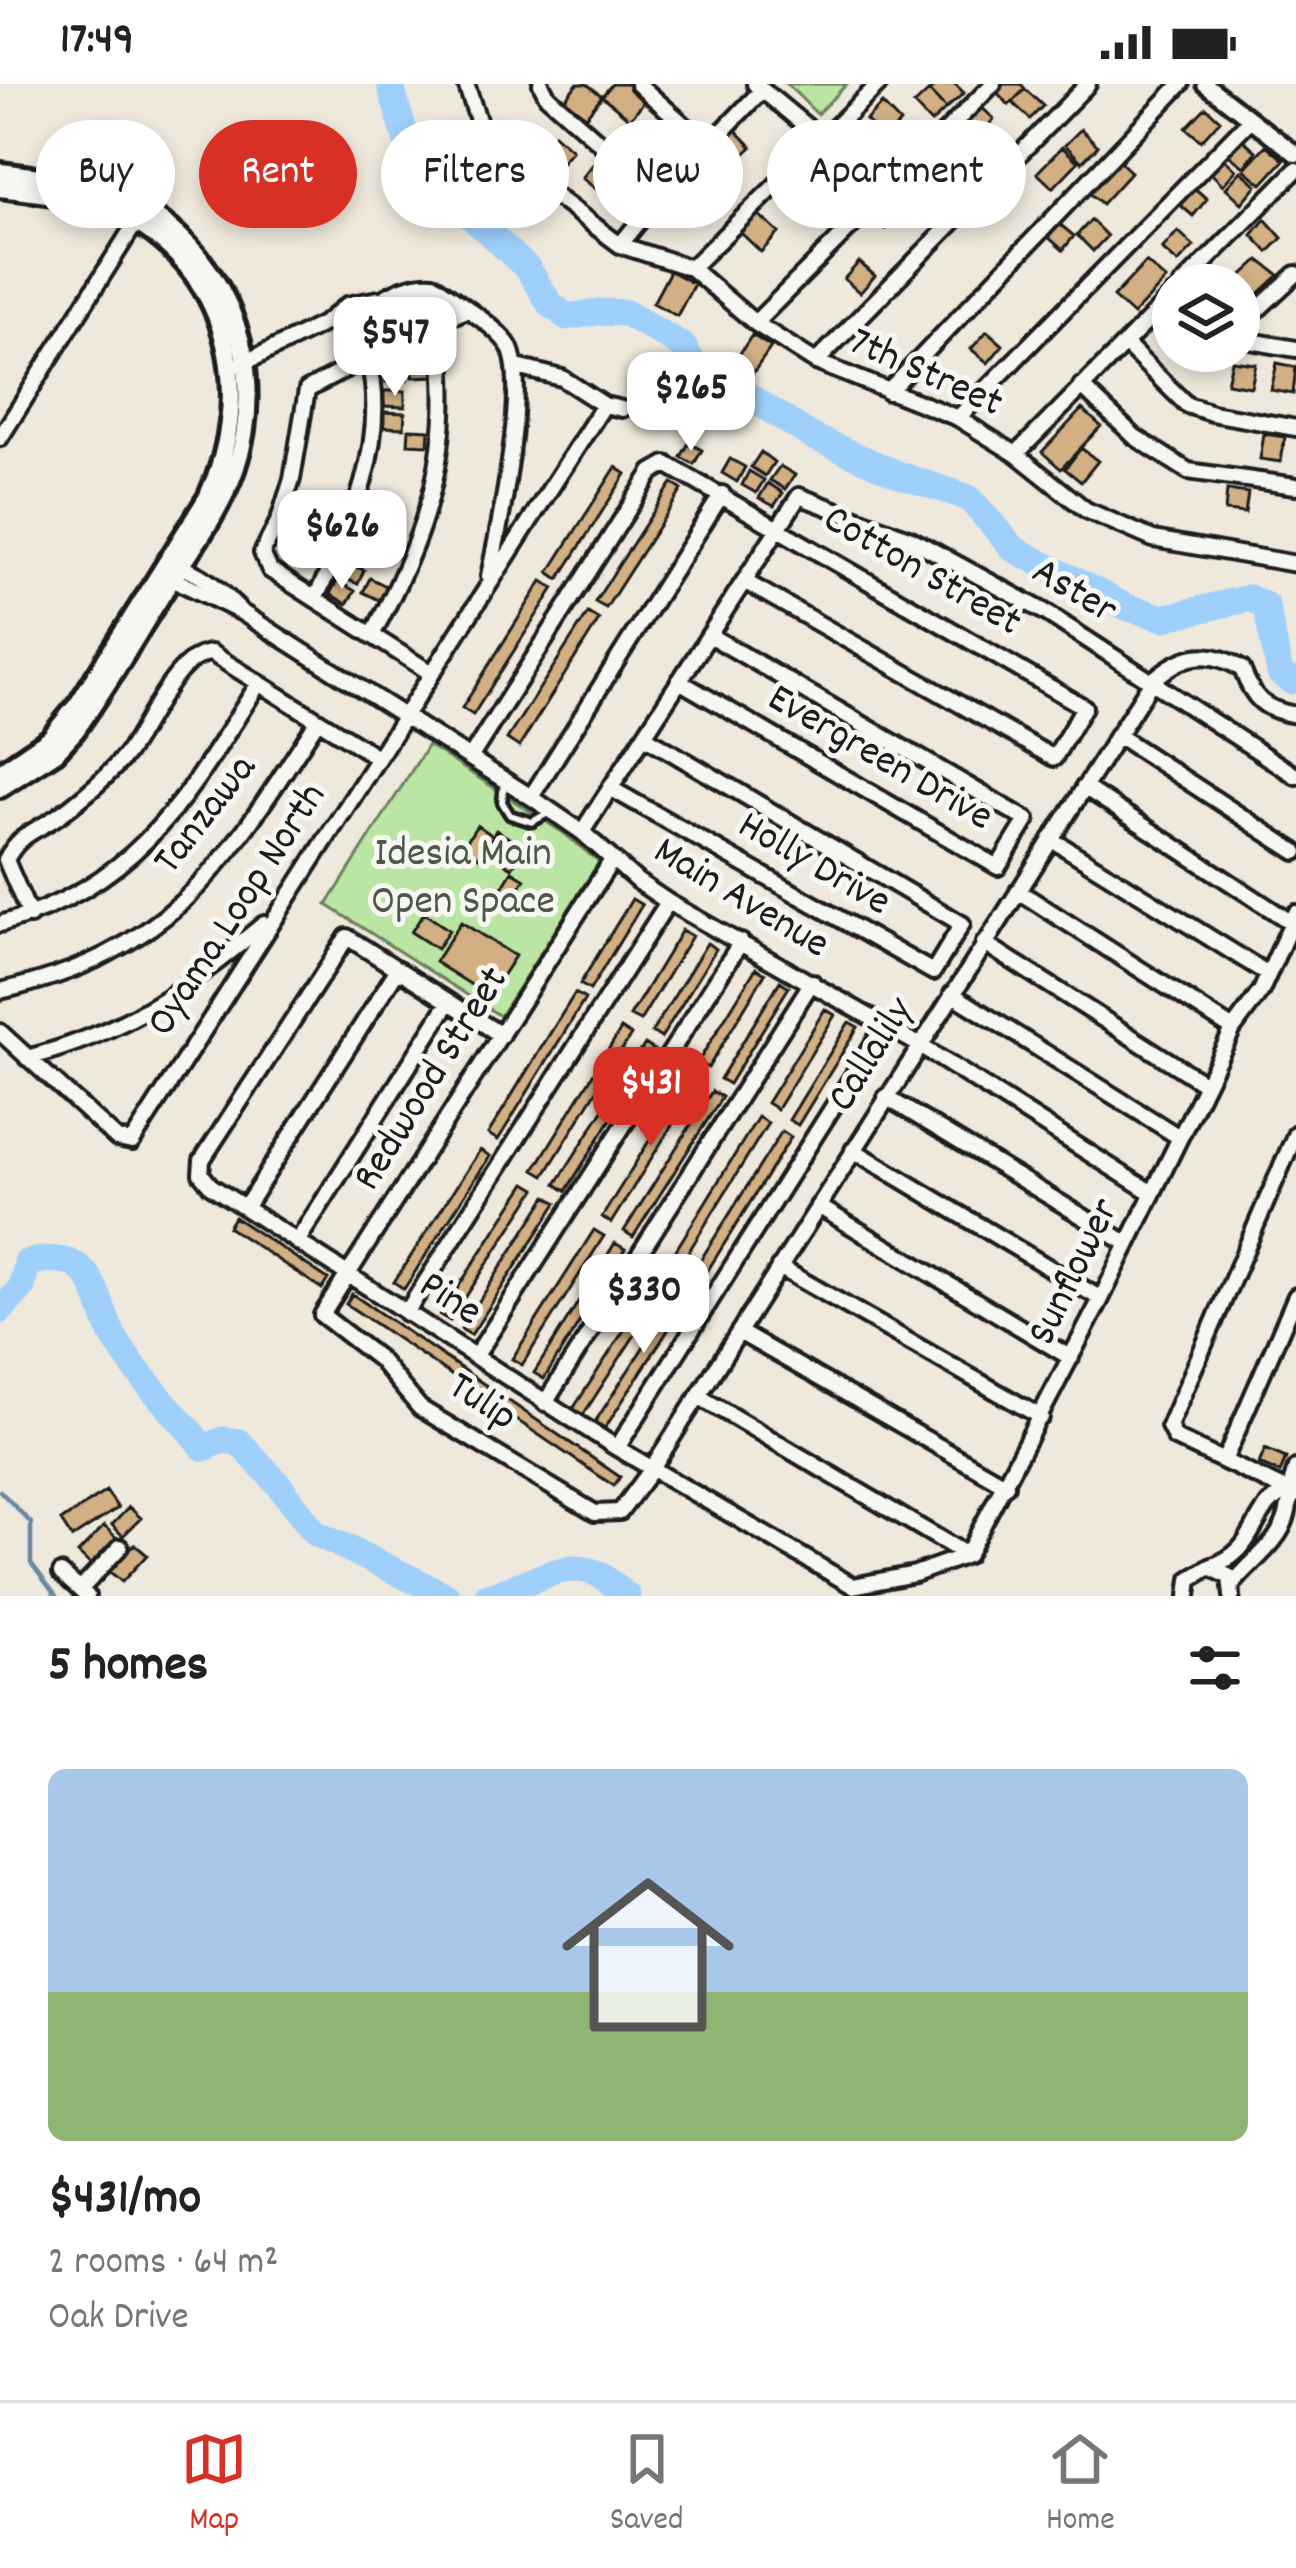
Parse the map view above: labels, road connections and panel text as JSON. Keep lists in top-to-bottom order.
{
  "streets": {
    "street": [
      "7th Street",
      "Cotton Street",
      "Aster",
      "Evergreen Drive",
      "Tanzawa",
      "Holly Drive",
      "Main Avenue",
      "Oyama Loop North",
      "Callalily",
      "Redwood Street",
      "Sunflower",
      "Pine",
      "Tulip"
    ]
  },
  "crossings": [
    ["Cotton Street", "Aster"],
    ["Cotton Street", "Main Avenue"],
    ["Aster", "Callalily"],
    ["Main Avenue", "Oyama Loop North"],
    ["Main Avenue", "Callalily"],
    ["Main Avenue", "Redwood Street"],
    ["Main Avenue", "Sunflower"],
    ["Callalily", "Pine"],
    ["Callalily", "Tulip"],
    ["Redwood Street", "Pine"],
    ["Redwood Street", "Tulip"],
    ["Sunflower", "Pine"],
    ["Pine", "Tulip"]
  ],
  "parks": ["Idesia Main Open Space"],
  "page": {
    "status": "17:49",
    "chip": [
      "Buy",
      "Rent",
      "Filters",
      "New",
      "Apartment"
    ],
    "price": [
      "$547",
      "$265",
      "$626",
      "$431",
      "$330"
    ],
    "heading": "5 homes",
    "list": [
      {
        "name": "$431/mo",
        "note": "2 rooms · 64 m² · Oak Drive"
      }
    ],
    "tabs": ["Map", "Saved", "Home"]
  }
}
